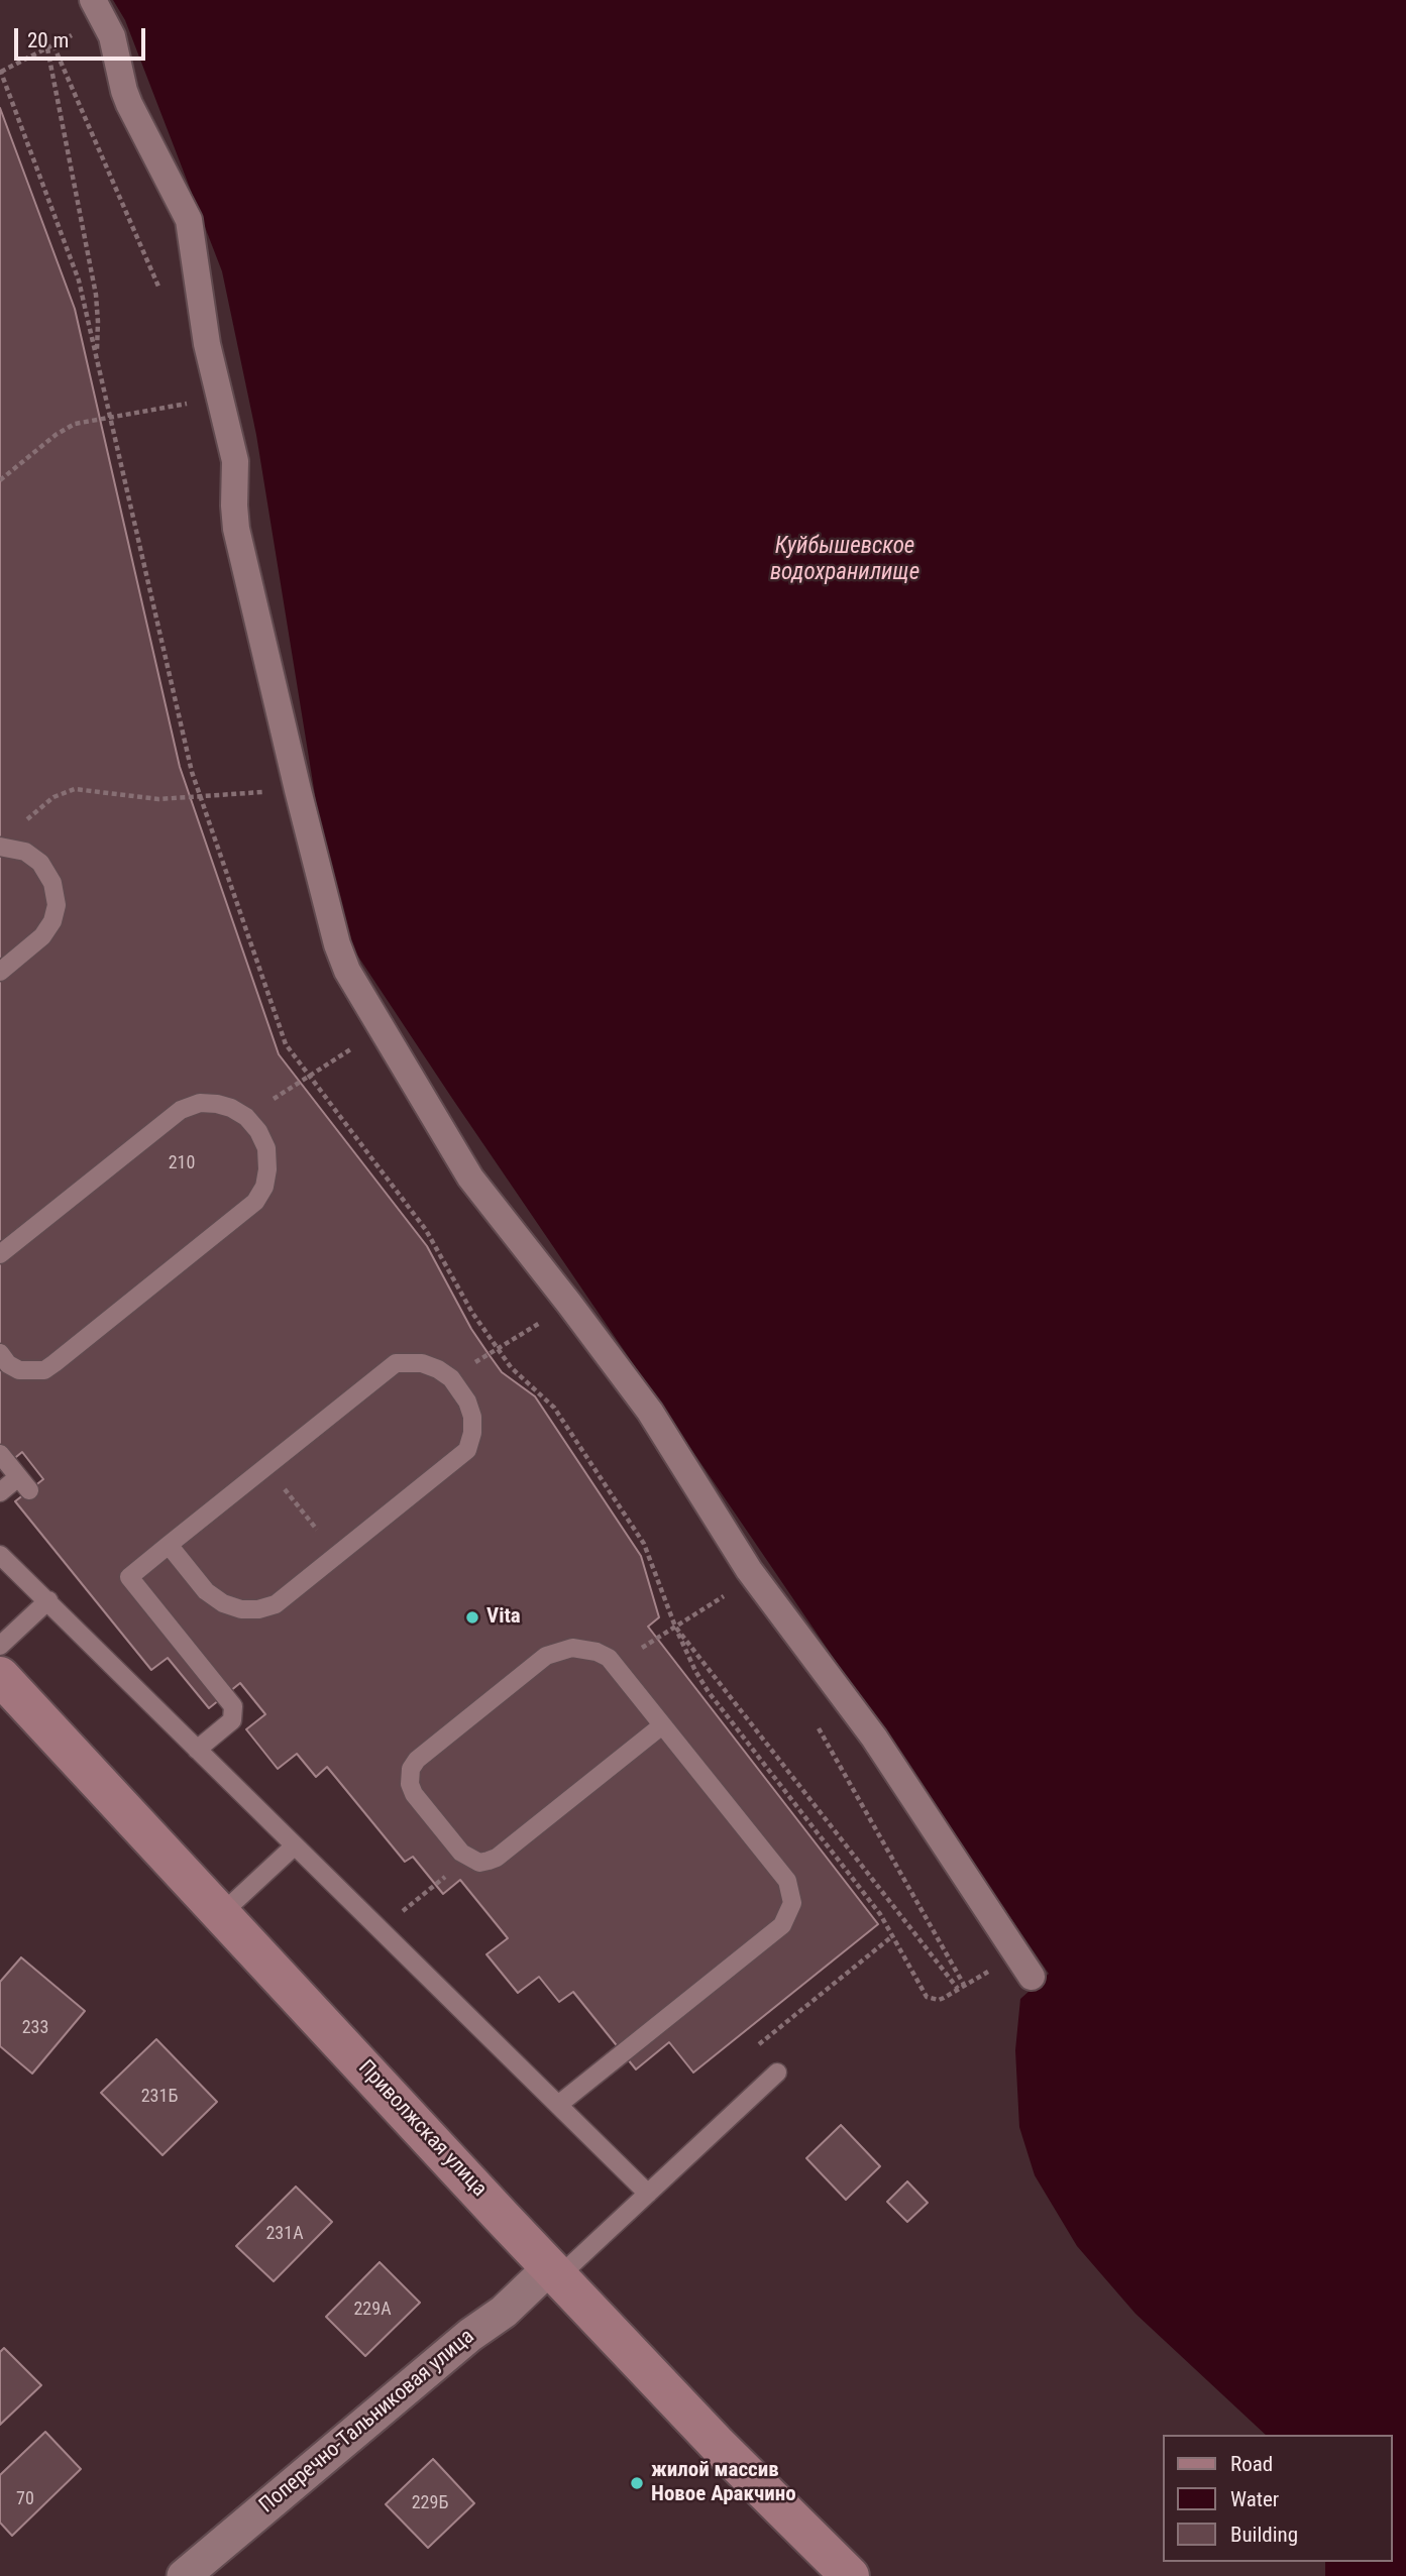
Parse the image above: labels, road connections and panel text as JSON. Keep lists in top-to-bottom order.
{
  "streets": {
    "main road": ["Приволжская улица"],
    "street": ["Поперечно-Тальниковая улица"]
  },
  "crossings": [
    ["Приволжская улица", "Поперечно-Тальниковая улица"]
  ],
  "water": ["Куйбышевское водохранилище"],
  "places": ["Vita", "жилой массив Новое Аракчино"],
  "house_numbers": [
    "210",
    "233",
    "231Б",
    "231А",
    "229А",
    "70",
    "229Б"
  ],
  "legend": ["Road", "Water", "Building"],
  "scale_bar": "20 m"
}
